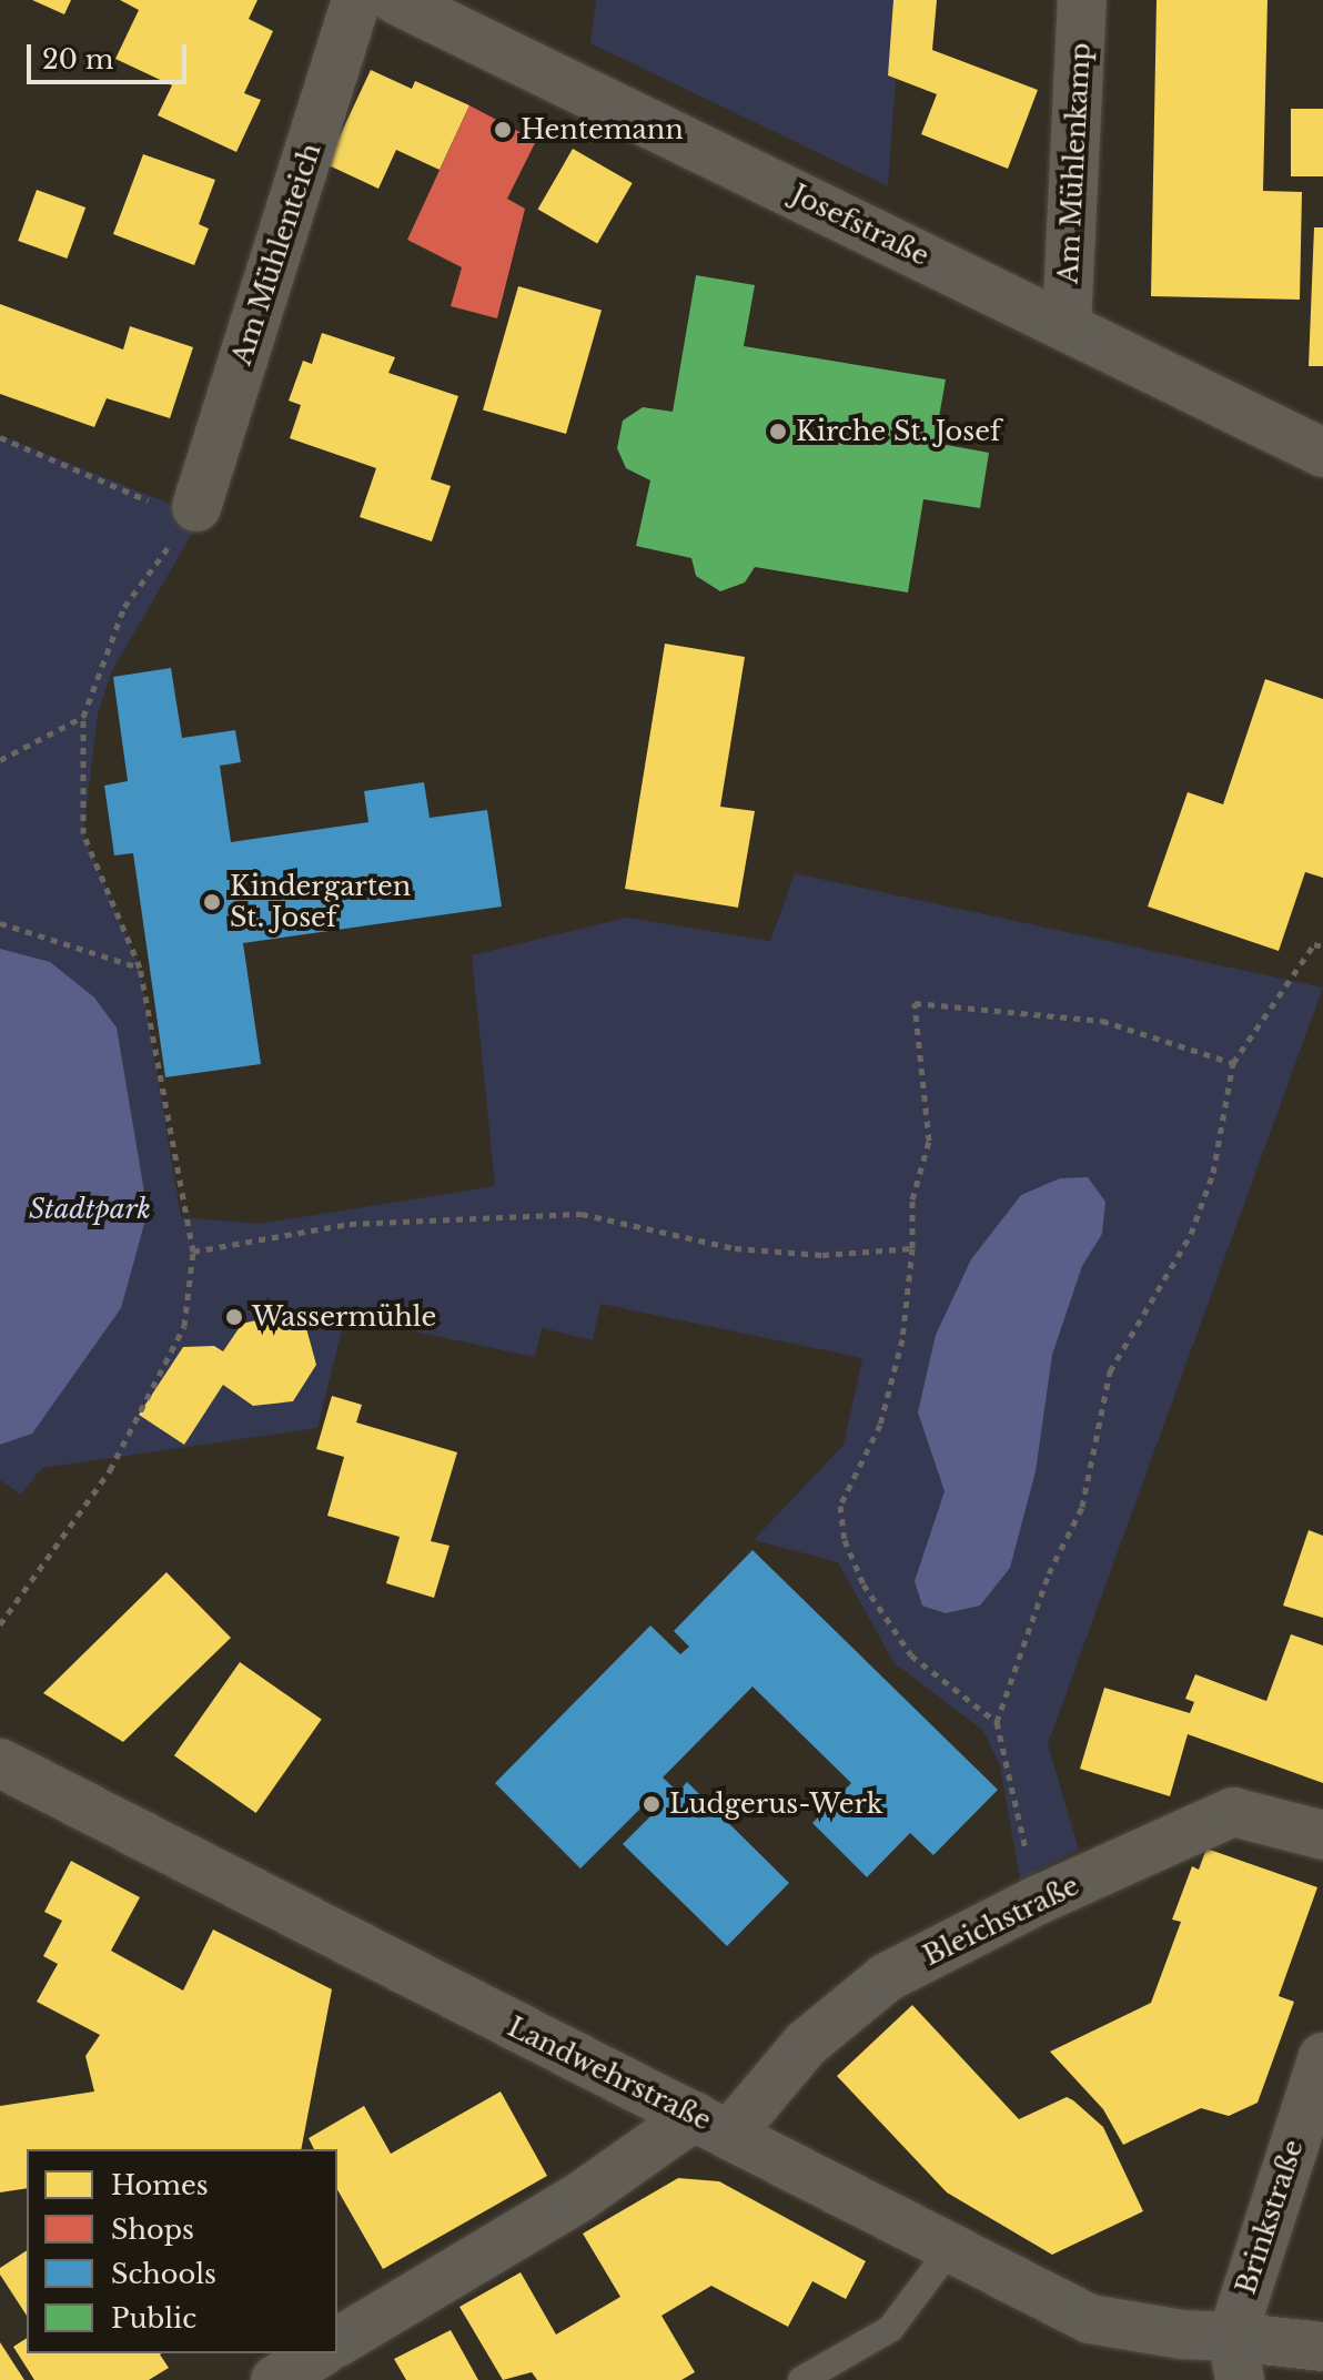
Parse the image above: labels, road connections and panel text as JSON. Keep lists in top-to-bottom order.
{
  "streets": {
    "street": [
      "Am Mühlenkamp",
      "Josefstraße",
      "Am Mühlenteich",
      "Bleichstraße",
      "Landwehrstraße",
      "Brinkstraße"
    ]
  },
  "crossings": [
    ["Am Mühlenkamp", "Josefstraße"],
    ["Bleichstraße", "Landwehrstraße"],
    ["Landwehrstraße", "Brinkstraße"]
  ],
  "parks": ["Stadtpark"],
  "places": [
    "Hentemann",
    "Kirche St. Josef",
    "Kindergarten St. Josef",
    "Wassermühle",
    "Ludgerus-Werk"
  ],
  "legend": [
    "Homes",
    "Shops",
    "Schools",
    "Public"
  ],
  "scale_bar": "20 m"
}
